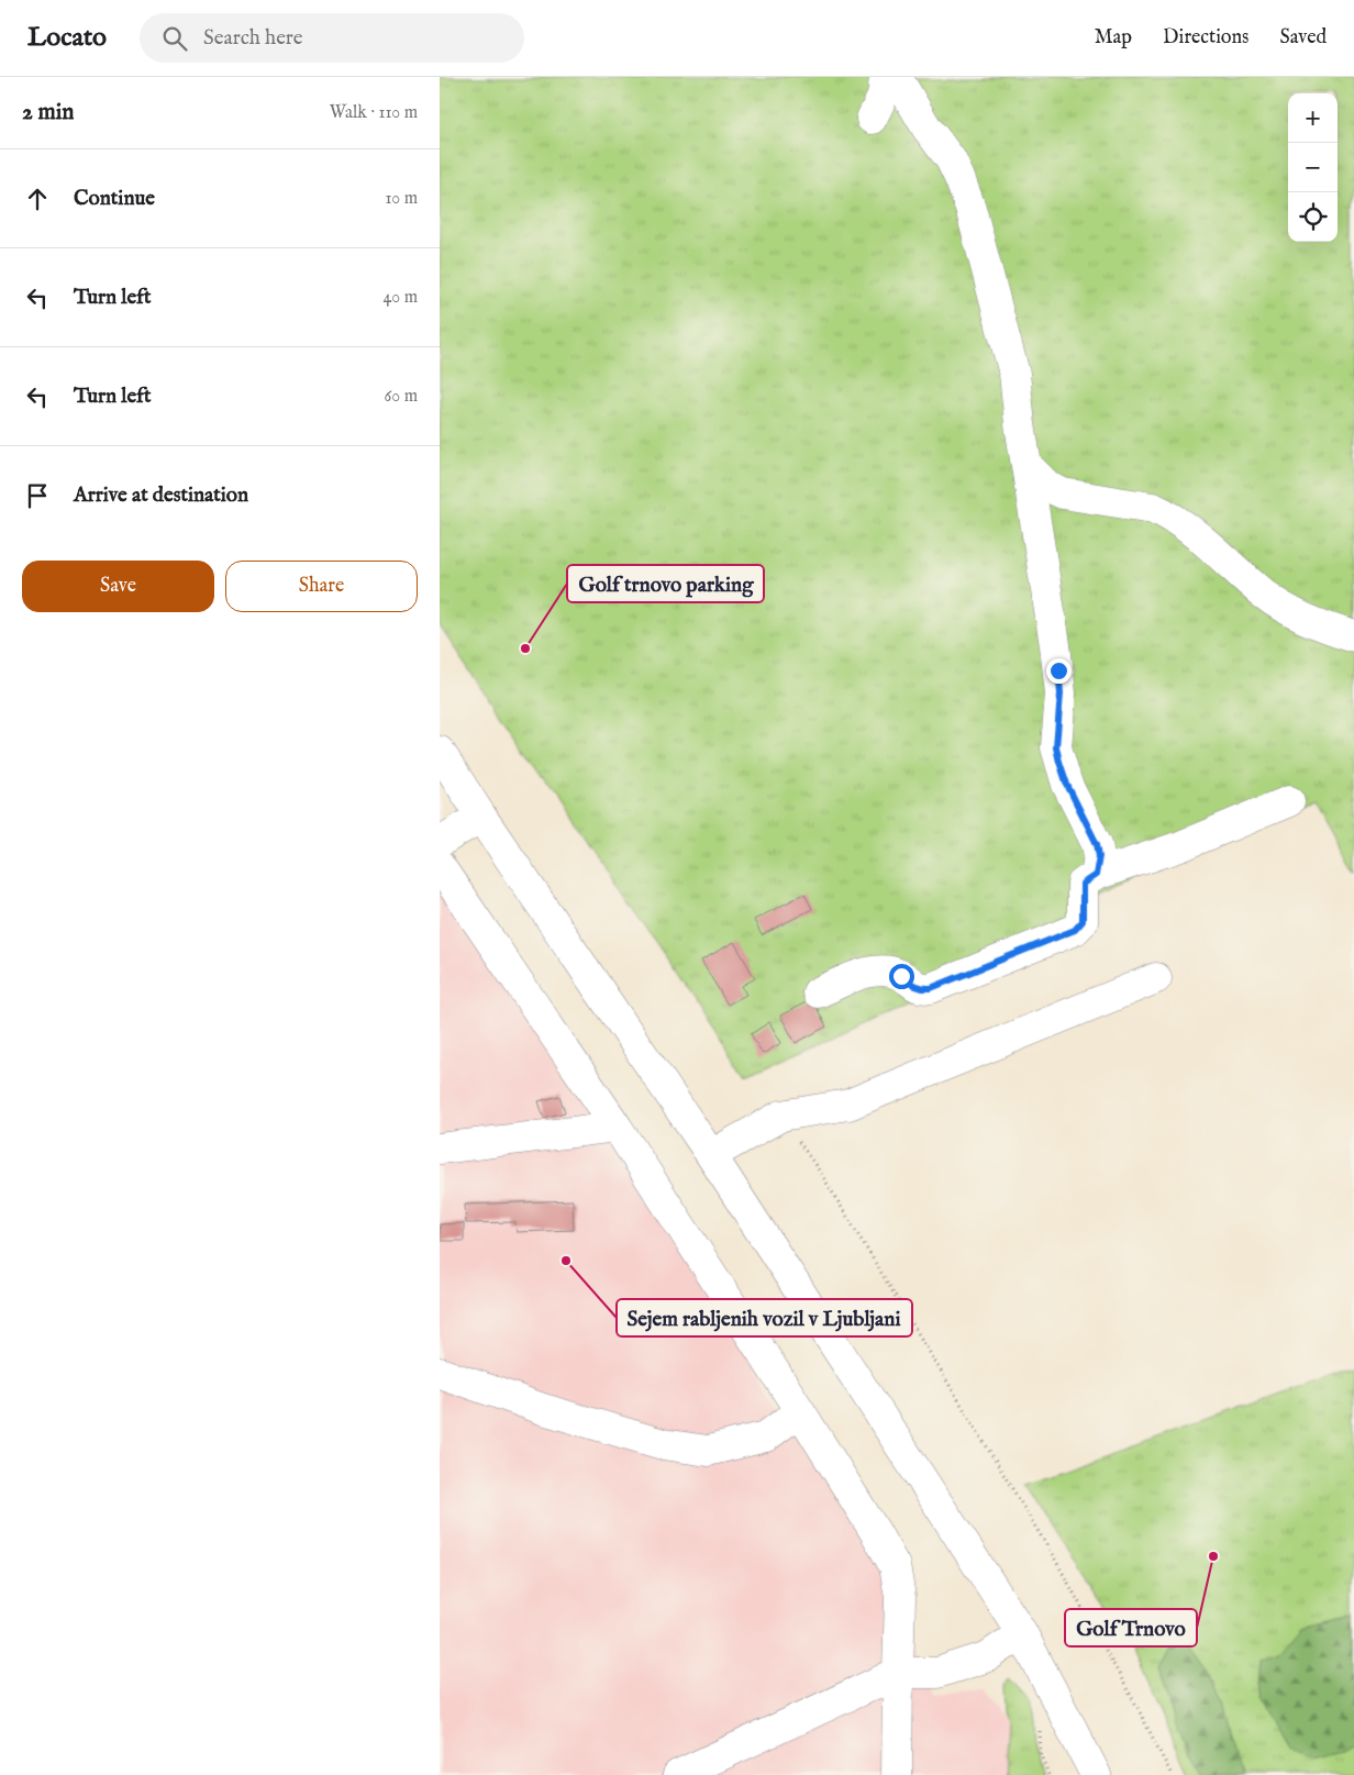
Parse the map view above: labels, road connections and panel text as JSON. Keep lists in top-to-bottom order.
{
  "places": ["Golf trnovo parking", "Sejem rabljenih vozil v Ljubljani", "Golf Trnovo"],
  "page": {
    "header": "Locato",
    "search": "Search here",
    "nav": ["Map", "Directions", "Saved"],
    "heading": ["2 min", "Walk · 110 m"],
    "map_buttons": ["+", "−"],
    "list": [
      ["Continue", "10 m"],
      ["Turn left", "40 m"],
      ["Turn left", "60 m"],
      "Arrive at destination"
    ],
    "buttons": ["Save", "Share"]
  }
}
